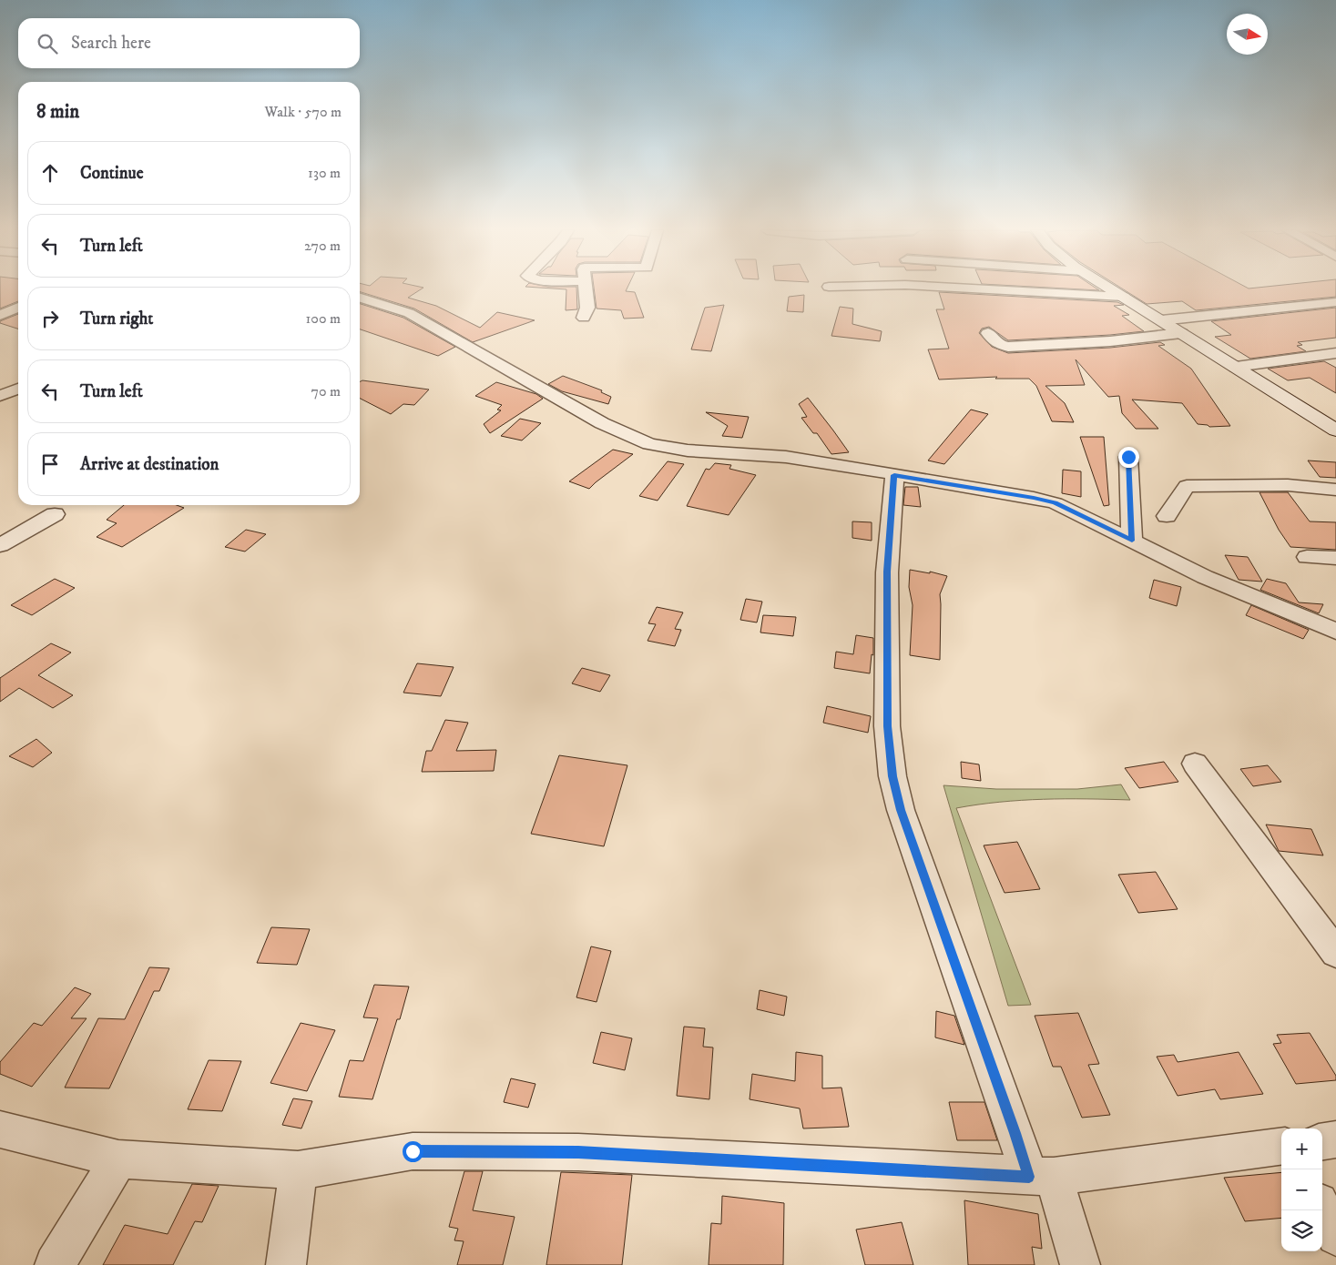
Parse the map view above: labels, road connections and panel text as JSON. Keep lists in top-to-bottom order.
{
  "north": "right",
  "page": {
    "search": "Search here",
    "heading": ["8 min", "Walk · 570 m"],
    "list": [
      ["Continue", "130 m"],
      ["Turn left", "270 m"],
      ["Turn right", "100 m"],
      ["Turn left", "70 m"],
      "Arrive at destination"
    ],
    "map_buttons": ["+", "−"]
  }
}
